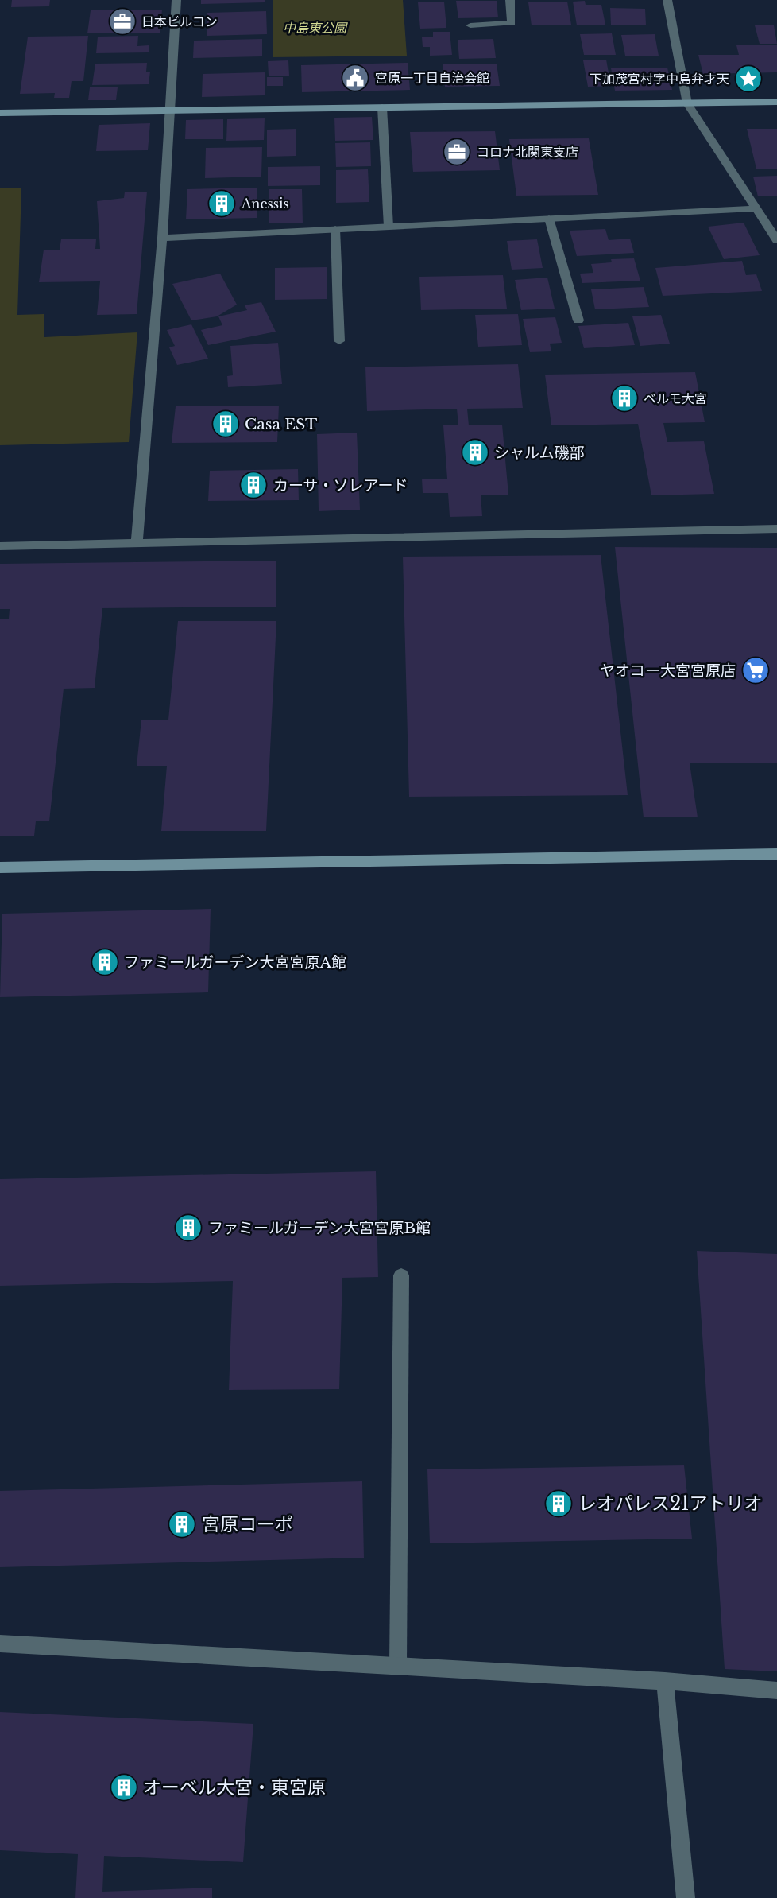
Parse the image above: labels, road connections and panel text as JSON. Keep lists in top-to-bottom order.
{
  "parks": ["中島東公園"],
  "places": {
    "office": ["日本ビルコン", "コロナ北関東支店"],
    "public building": ["宮原一丁目自治会館"],
    "place": ["下加茂宮村字中島弁才天"],
    "building": [
      "Anessis",
      "ベルモ大宮",
      "Casa EST",
      "シャルム磯部",
      "カーサ・ソレアード",
      "ファミールガーデン大宮宮原A館",
      "ファミールガーデン大宮宮原B館",
      "レオパレス21アトリオ",
      "宮原コーポ",
      "オーベル大宮・東宮原"
    ],
    "supermarket": ["ヤオコー大宮宮原店"]
  }
}
